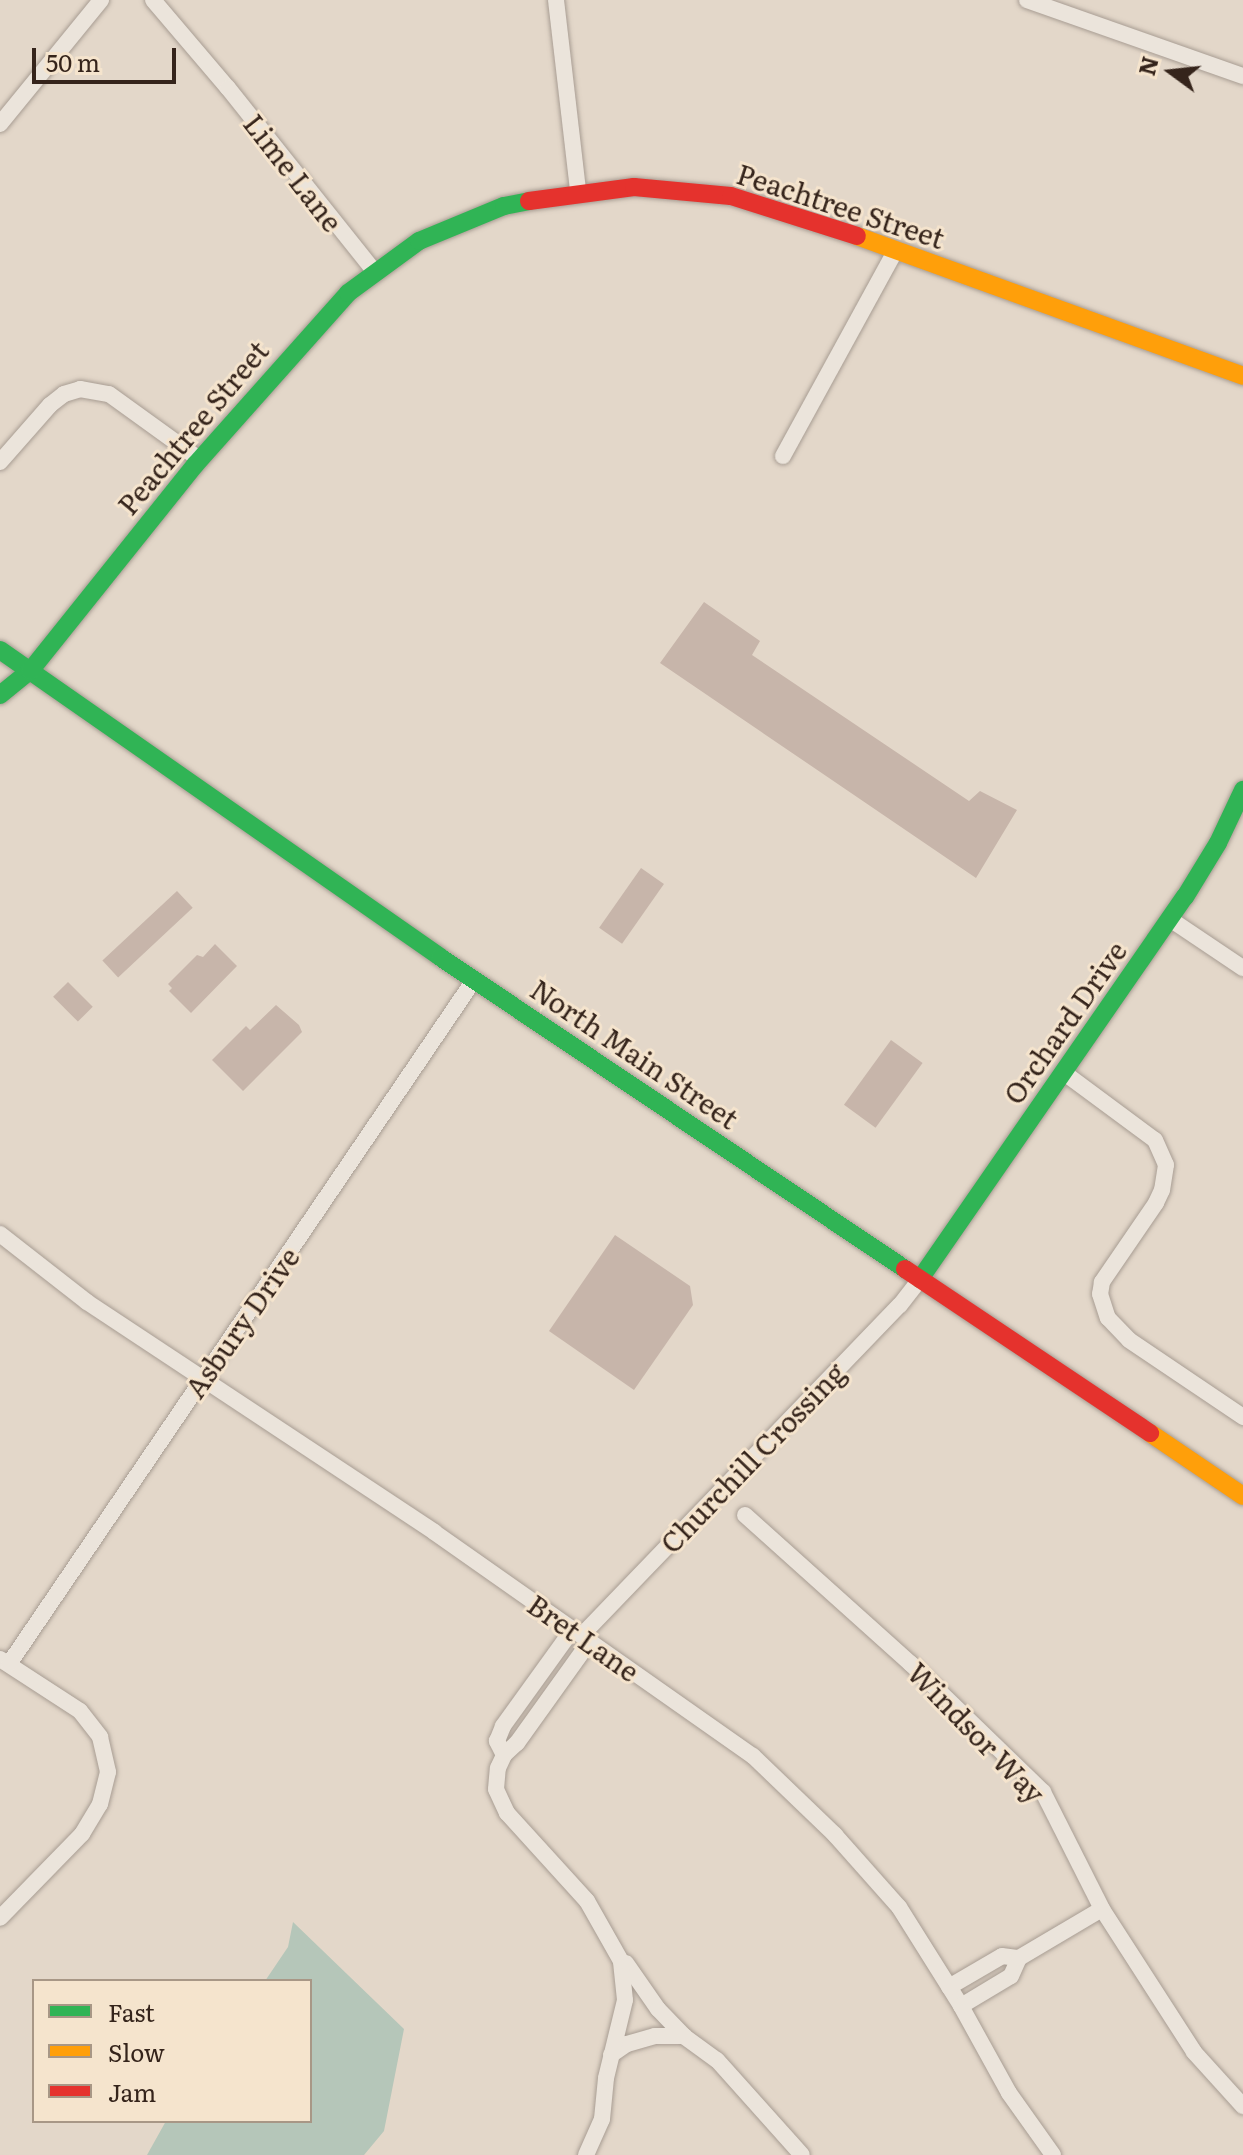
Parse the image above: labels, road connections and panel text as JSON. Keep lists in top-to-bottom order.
{
  "streets": {
    "street": [
      "Lime Lane",
      "Peachtree Street",
      "Orchard Drive",
      "North Main Street",
      "Asbury Drive",
      "Churchill Crossing",
      "Bret Lane",
      "Windsor Way"
    ]
  },
  "crossings": [
    ["Lime Lane", "Peachtree Street"],
    ["Peachtree Street", "North Main Street"],
    ["Orchard Drive", "North Main Street"],
    ["Orchard Drive", "Churchill Crossing"],
    ["North Main Street", "Asbury Drive"],
    ["North Main Street", "Churchill Crossing"],
    ["Asbury Drive", "Bret Lane"],
    ["Churchill Crossing", "Bret Lane"]
  ],
  "legend": ["Fast", "Slow", "Jam"],
  "scale_bar": "50 m",
  "north": "left"
}
